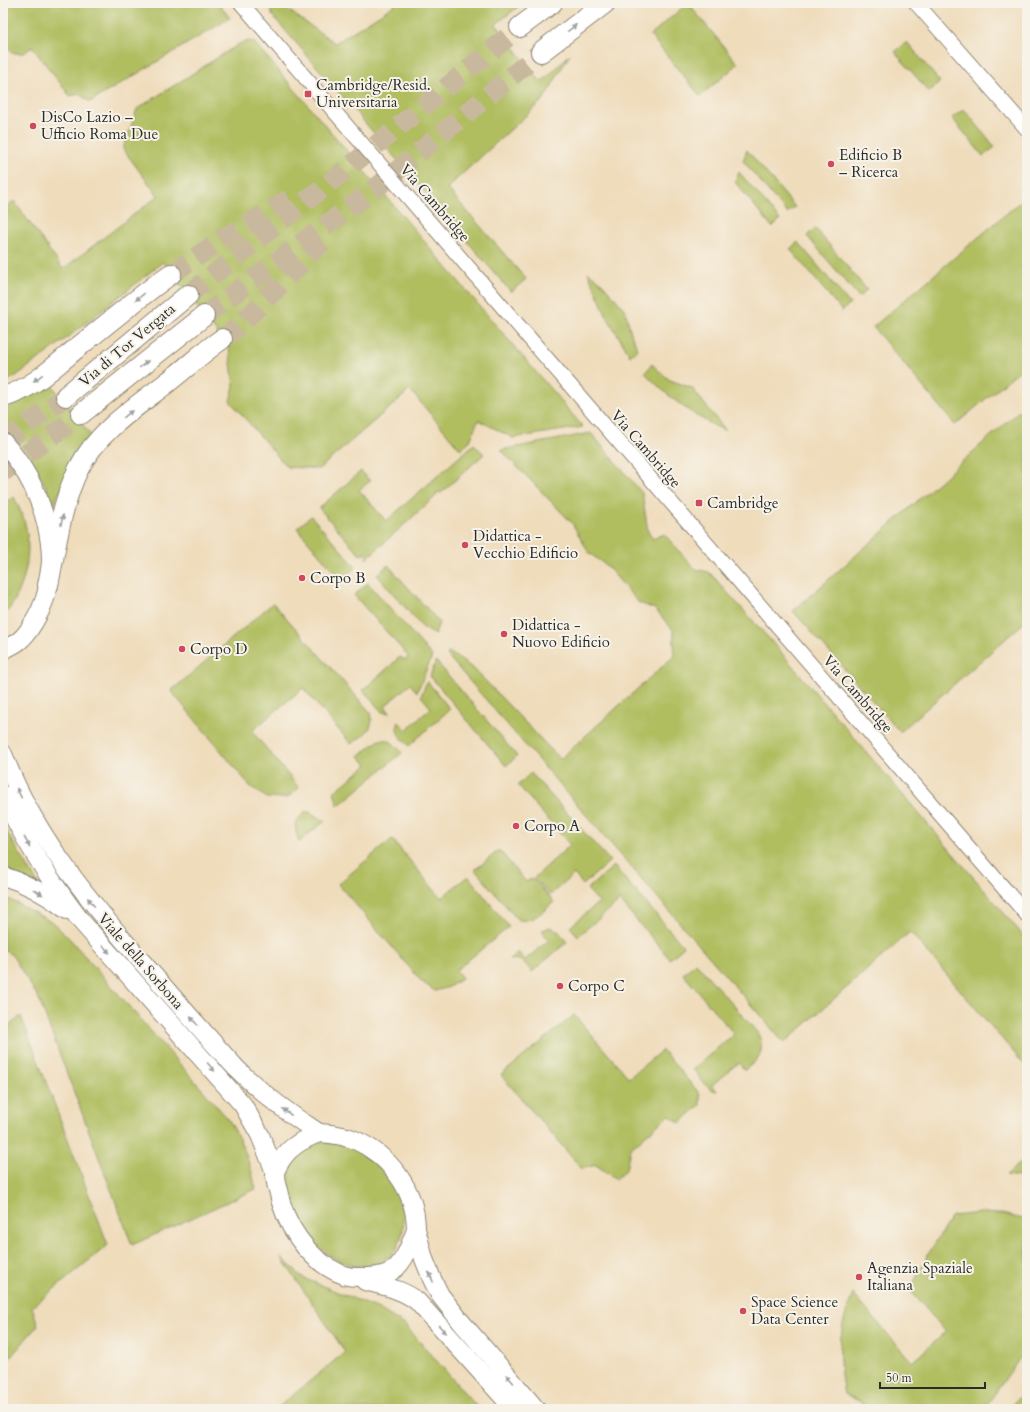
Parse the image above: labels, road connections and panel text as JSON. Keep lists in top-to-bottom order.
{
  "streets": {
    "main road": ["Via di Tor Vergata"],
    "street": ["Via Cambridge", "Viale della Sorbona"]
  },
  "places": {
    "transit": ["Cambridge/Resid. Universitaria", "Cambridge"],
    "other": [
      "DisCo Lazio – Ufficio Roma Due",
      "Edificio B – Ricerca",
      "Didattica - Vecchio Edificio",
      "Corpo B",
      "Didattica - Nuovo Edificio",
      "Corpo D",
      "Corpo A",
      "Corpo C",
      "Agenzia Spaziale Italiana",
      "Space Science Data Center"
    ]
  },
  "scale_bar": "50 m"
}
